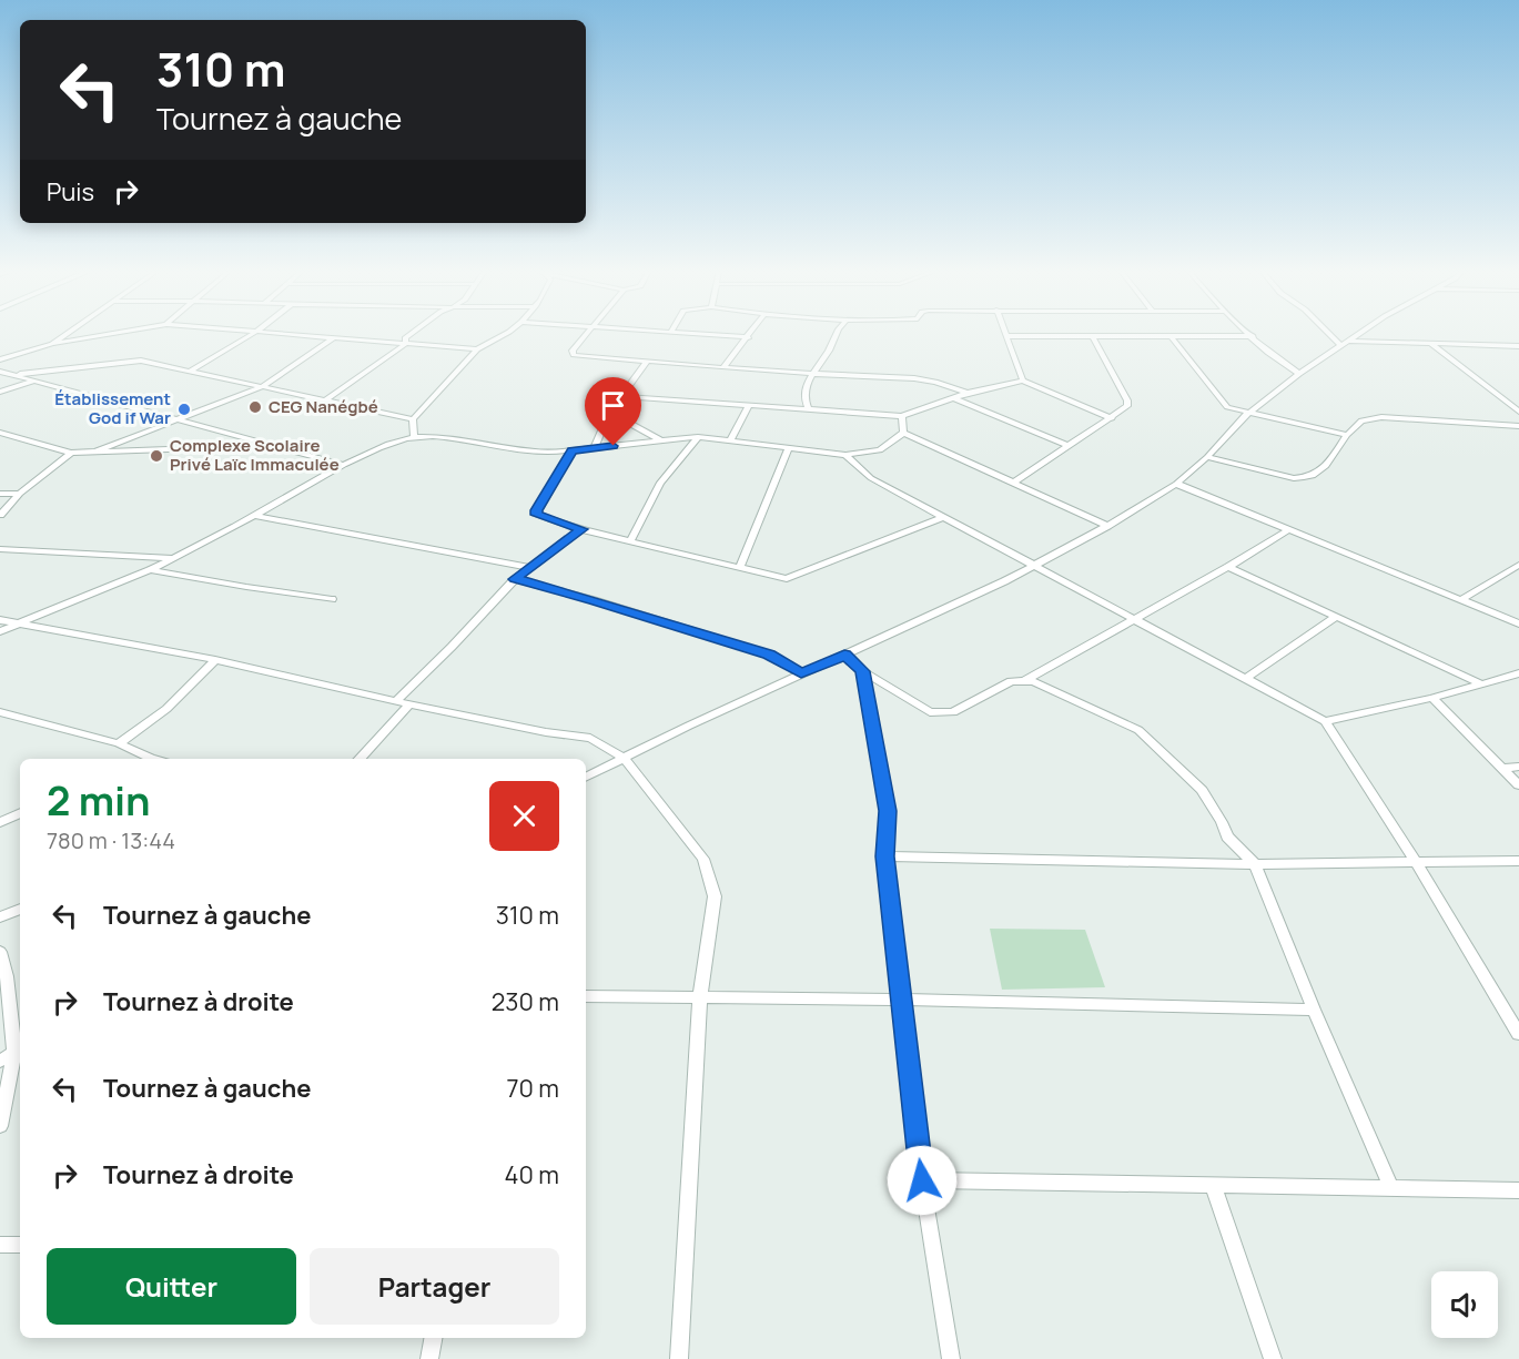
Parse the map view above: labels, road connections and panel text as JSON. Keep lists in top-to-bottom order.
{
  "places": ["CEG Nanégbé", "Établissement God if War", "Complexe Scolaire Privé Laïc Immaculée"],
  "page": {
    "turn": ["310 m", "Tournez à gauche"],
    "then": "Puis",
    "heading": ["2 min", "780 m · 13:44"],
    "list": [
      {
        "name": "Tournez à gauche",
        "value": "310 m"
      },
      {
        "name": "Tournez à droite",
        "value": "230 m"
      },
      {
        "name": "Tournez à gauche",
        "value": "70 m"
      },
      {
        "name": "Tournez à droite",
        "value": "40 m"
      }
    ],
    "buttons": ["Quitter", "Partager"]
  }
}
